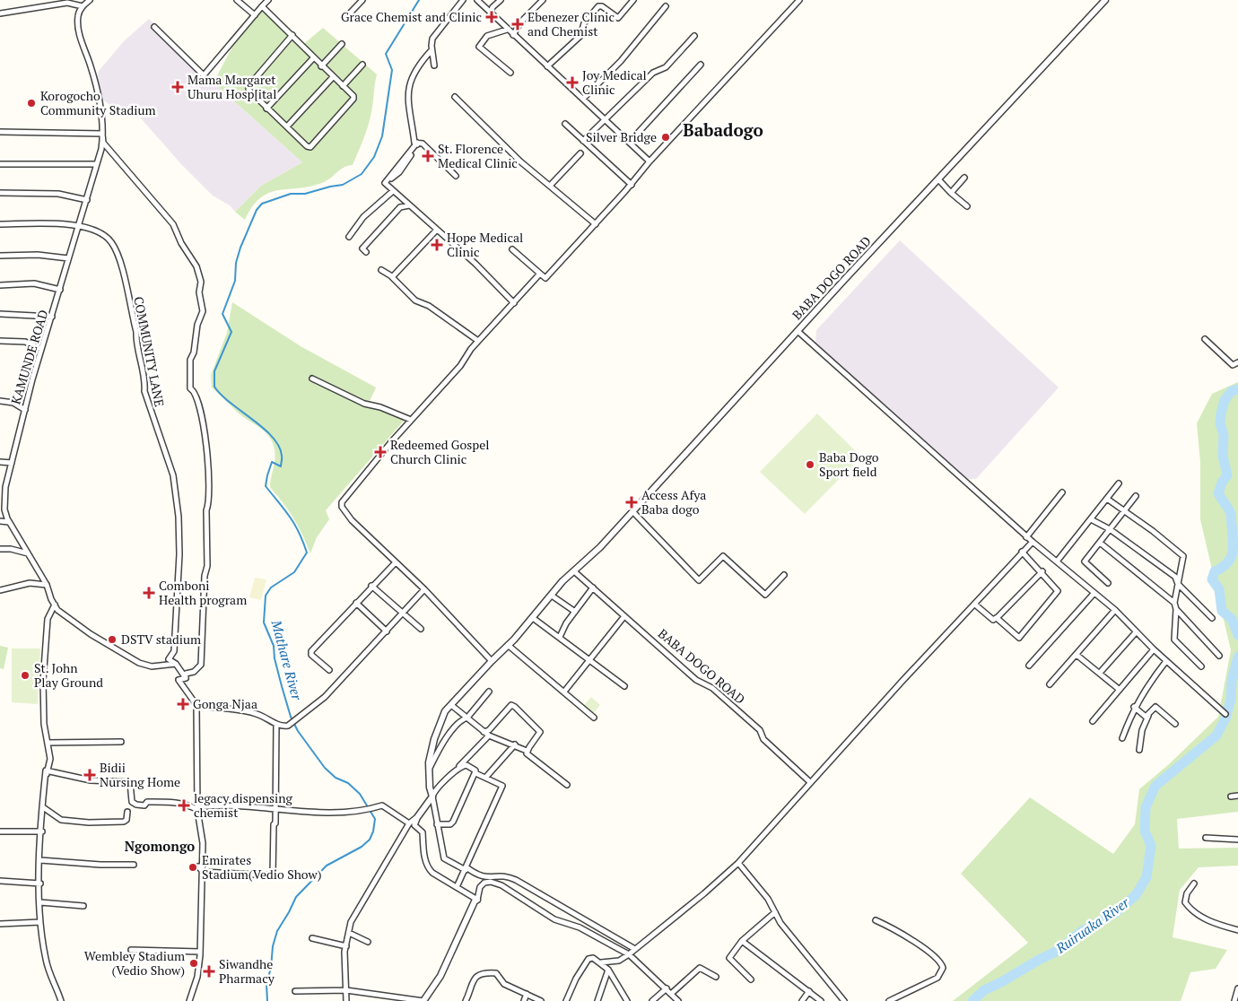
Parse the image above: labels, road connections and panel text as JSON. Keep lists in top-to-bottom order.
{
  "streets": {
    "street": ["BABA DOGO ROAD", "COMMUNITY LANE", "KAMUNDE ROAD"]
  },
  "crossings": [
    ["COMMUNITY LANE", "KAMUNDE ROAD"]
  ],
  "districts": ["Babadogo", "Ngomongo"],
  "water": ["Mathare River", "Ruiruaka River"],
  "places": {
    "health": [
      "Grace Chemist and Clinic",
      "Ebenezer Clinic and Chemist",
      "Joy Medical Clinic",
      "Mama Margaret Uhuru Hosp[ital",
      "St. Florence Medical Clinic",
      "Hope Medical Clinic",
      "Redeemed Gospel Church Clinic",
      "Access Afya Baba dogo",
      "Comboni Health program",
      "Gonga Njaa",
      "Bidii Nursing Home",
      "legacy dispensing chemist",
      "Siwandhe Pharmacy"
    ],
    "other": [
      "Korogocho Community Stadium",
      "Silver Bridge",
      "Baba Dogo Sport field",
      "DSTV stadium",
      "St. John Play Ground",
      "Emirates Stadium(Vedio Show)",
      "Wembley Stadium (Vedio Show)"
    ]
  }
}
